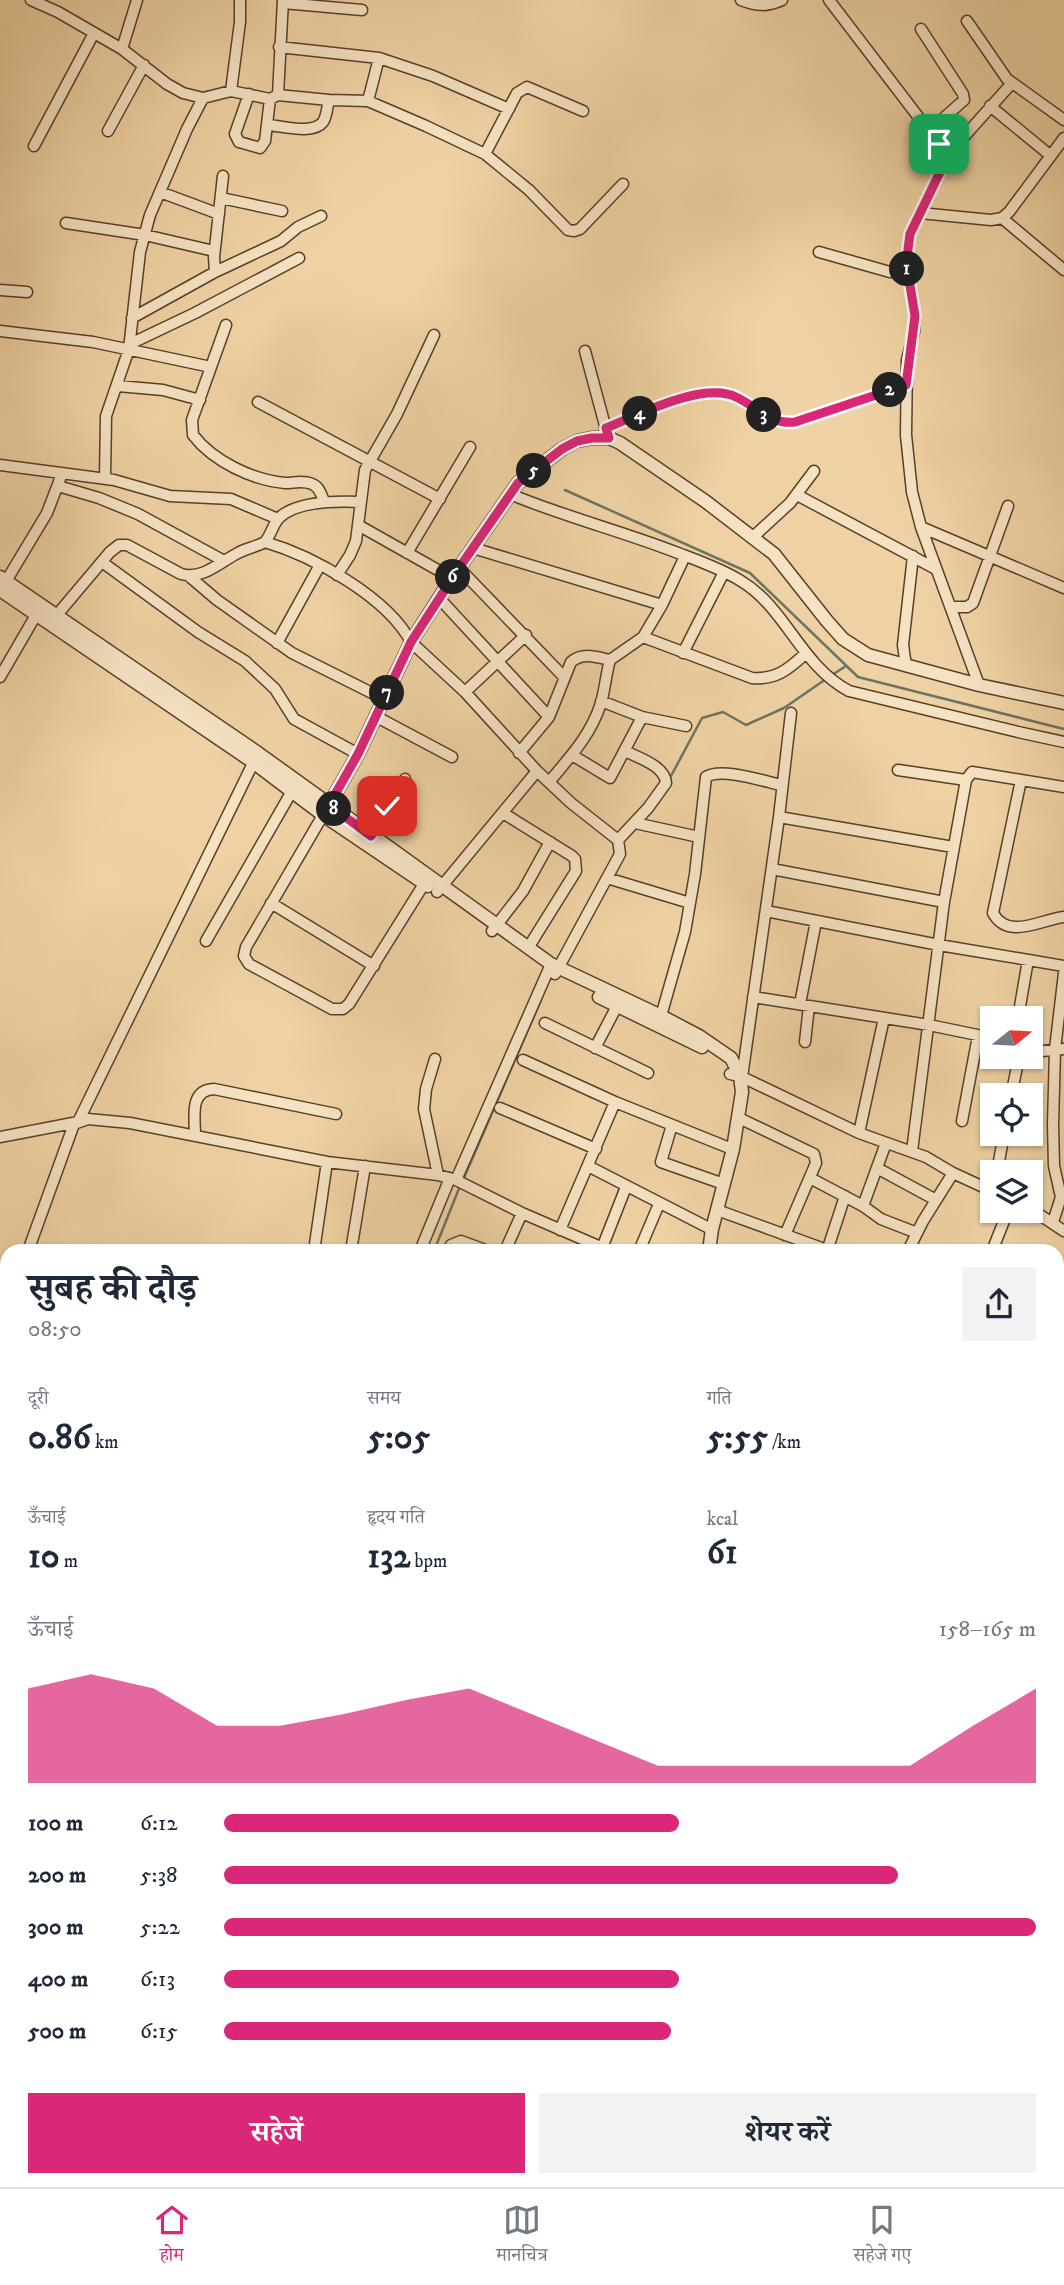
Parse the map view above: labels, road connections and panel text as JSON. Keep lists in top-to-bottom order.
{
  "north": "right",
  "page": {
    "pins": [
      "1",
      "2",
      "4",
      "3",
      "5",
      "6",
      "7",
      "8"
    ],
    "heading": ["सुबह की दौड़", "08:50"],
    "stats": [
      ["दूरी", "0.86 km"],
      ["समय", "5:05"],
      ["गति", "5:55 /km"],
      ["ऊँचाई", "10 m"],
      ["हृदय गति", "132 bpm"],
      ["kcal", "61"]
    ],
    "chart": ["ऊँचाई", "158–165 m"],
    "list": [
      {
        "name": "100 m",
        "note": "6:12"
      },
      {
        "name": "200 m",
        "note": "5:38"
      },
      {
        "name": "300 m",
        "note": "5:22"
      },
      {
        "name": "400 m",
        "note": "6:13"
      },
      {
        "name": "500 m",
        "note": "6:15"
      }
    ],
    "buttons": ["सहेजें", "शेयर करें"],
    "tabs": ["होम", "मानचित्र", "सहेजे गए"]
  }
}
